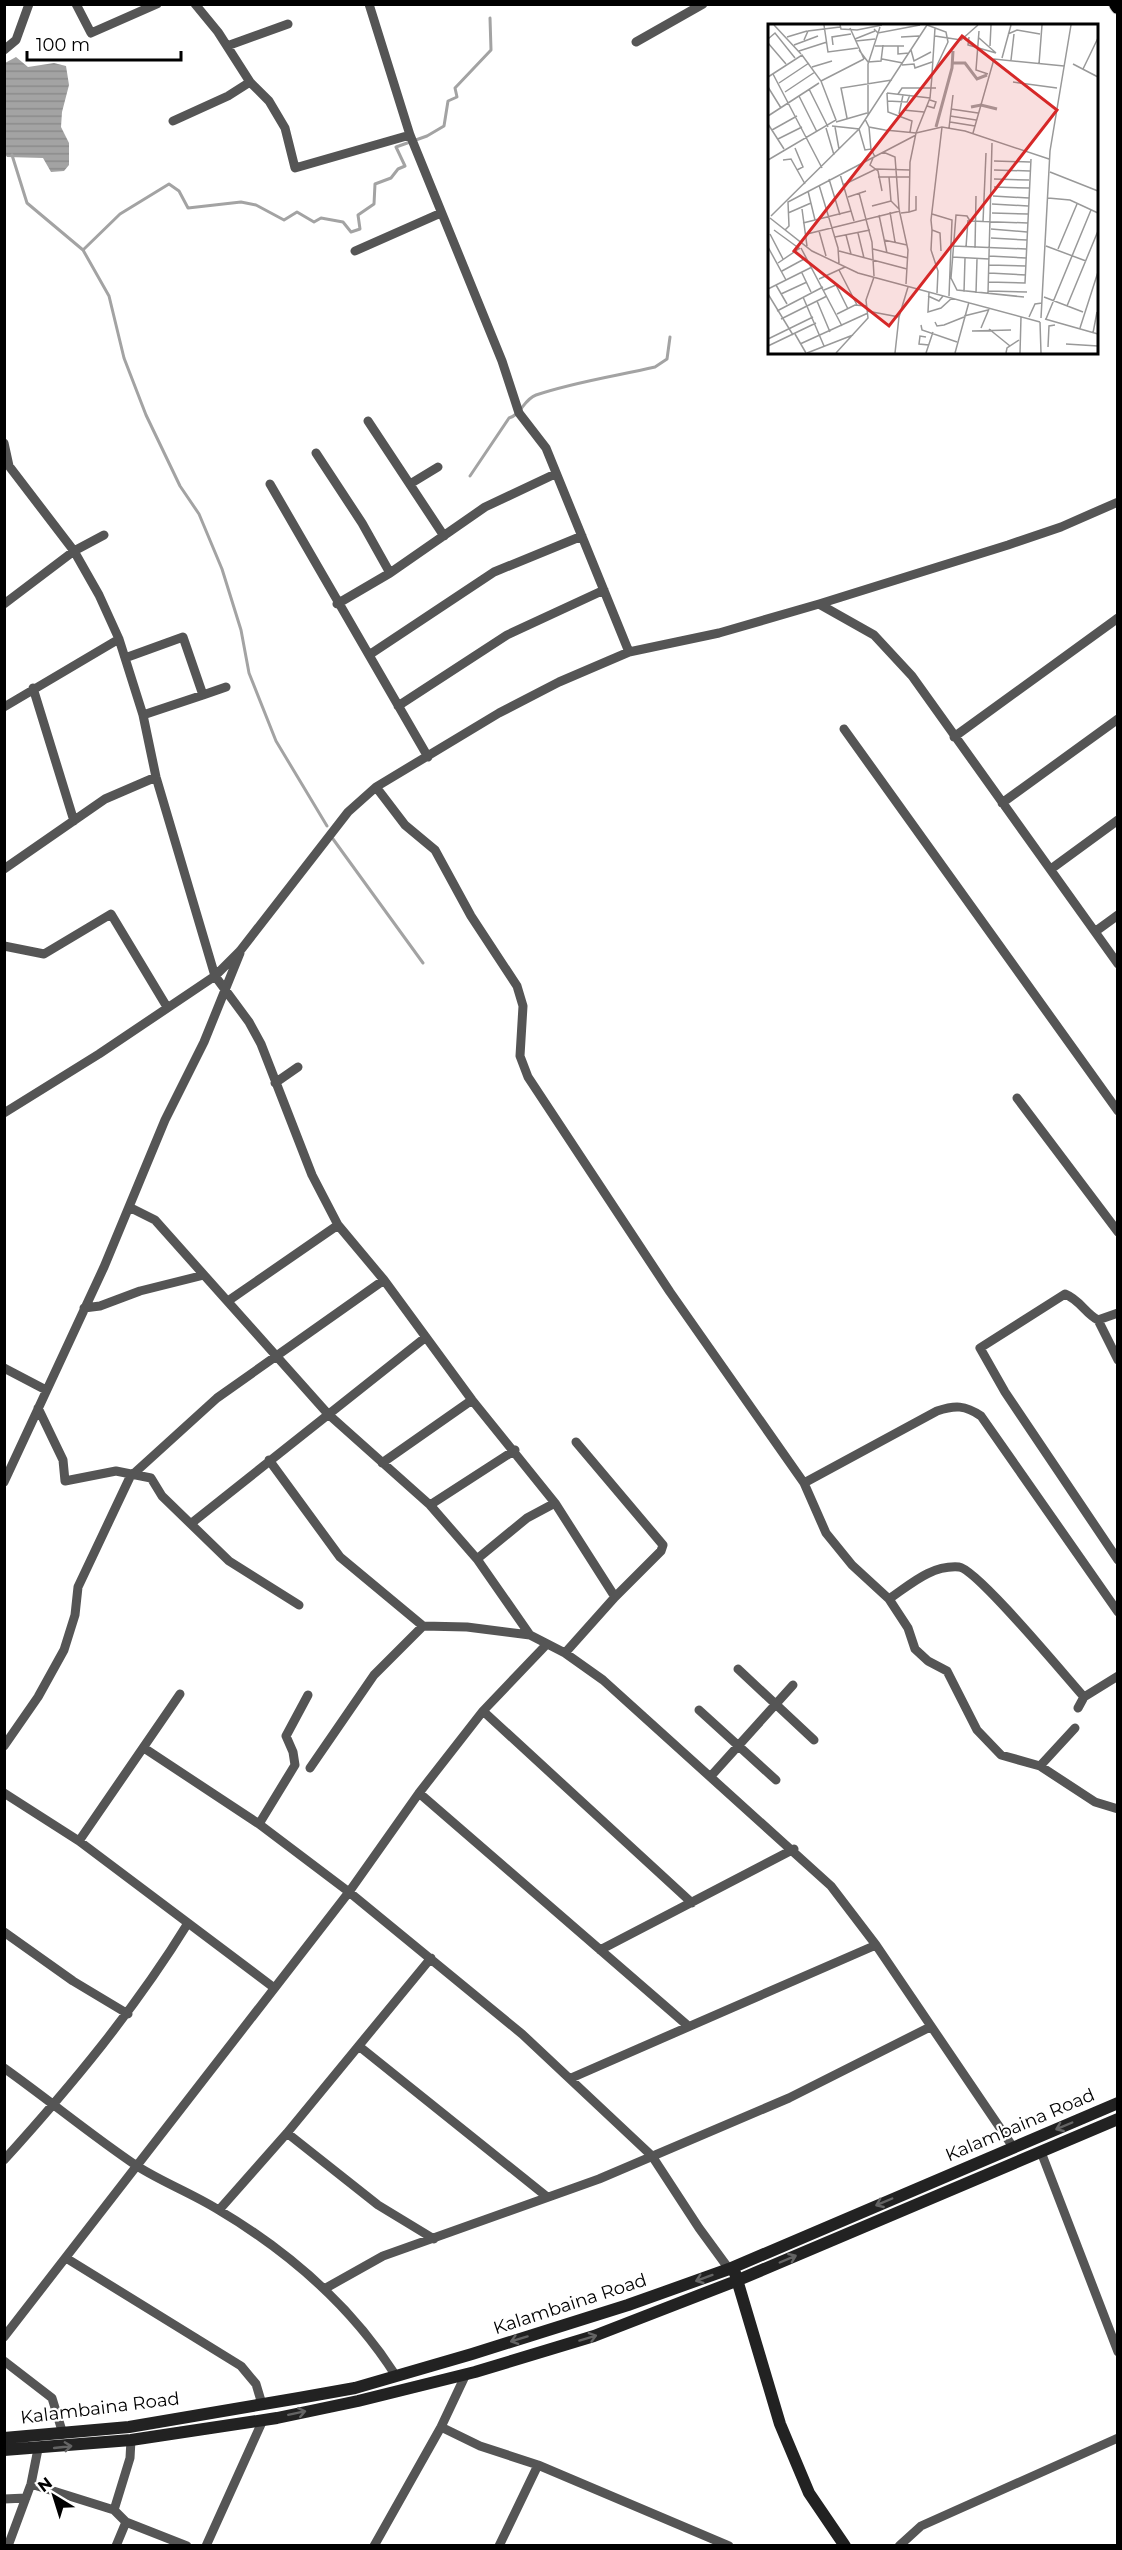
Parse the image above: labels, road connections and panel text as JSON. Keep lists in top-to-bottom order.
{
  "streets": {
    "main road": ["Kalambaina Road"]
  },
  "scale_bar": "100 m",
  "north": "top left"
}
